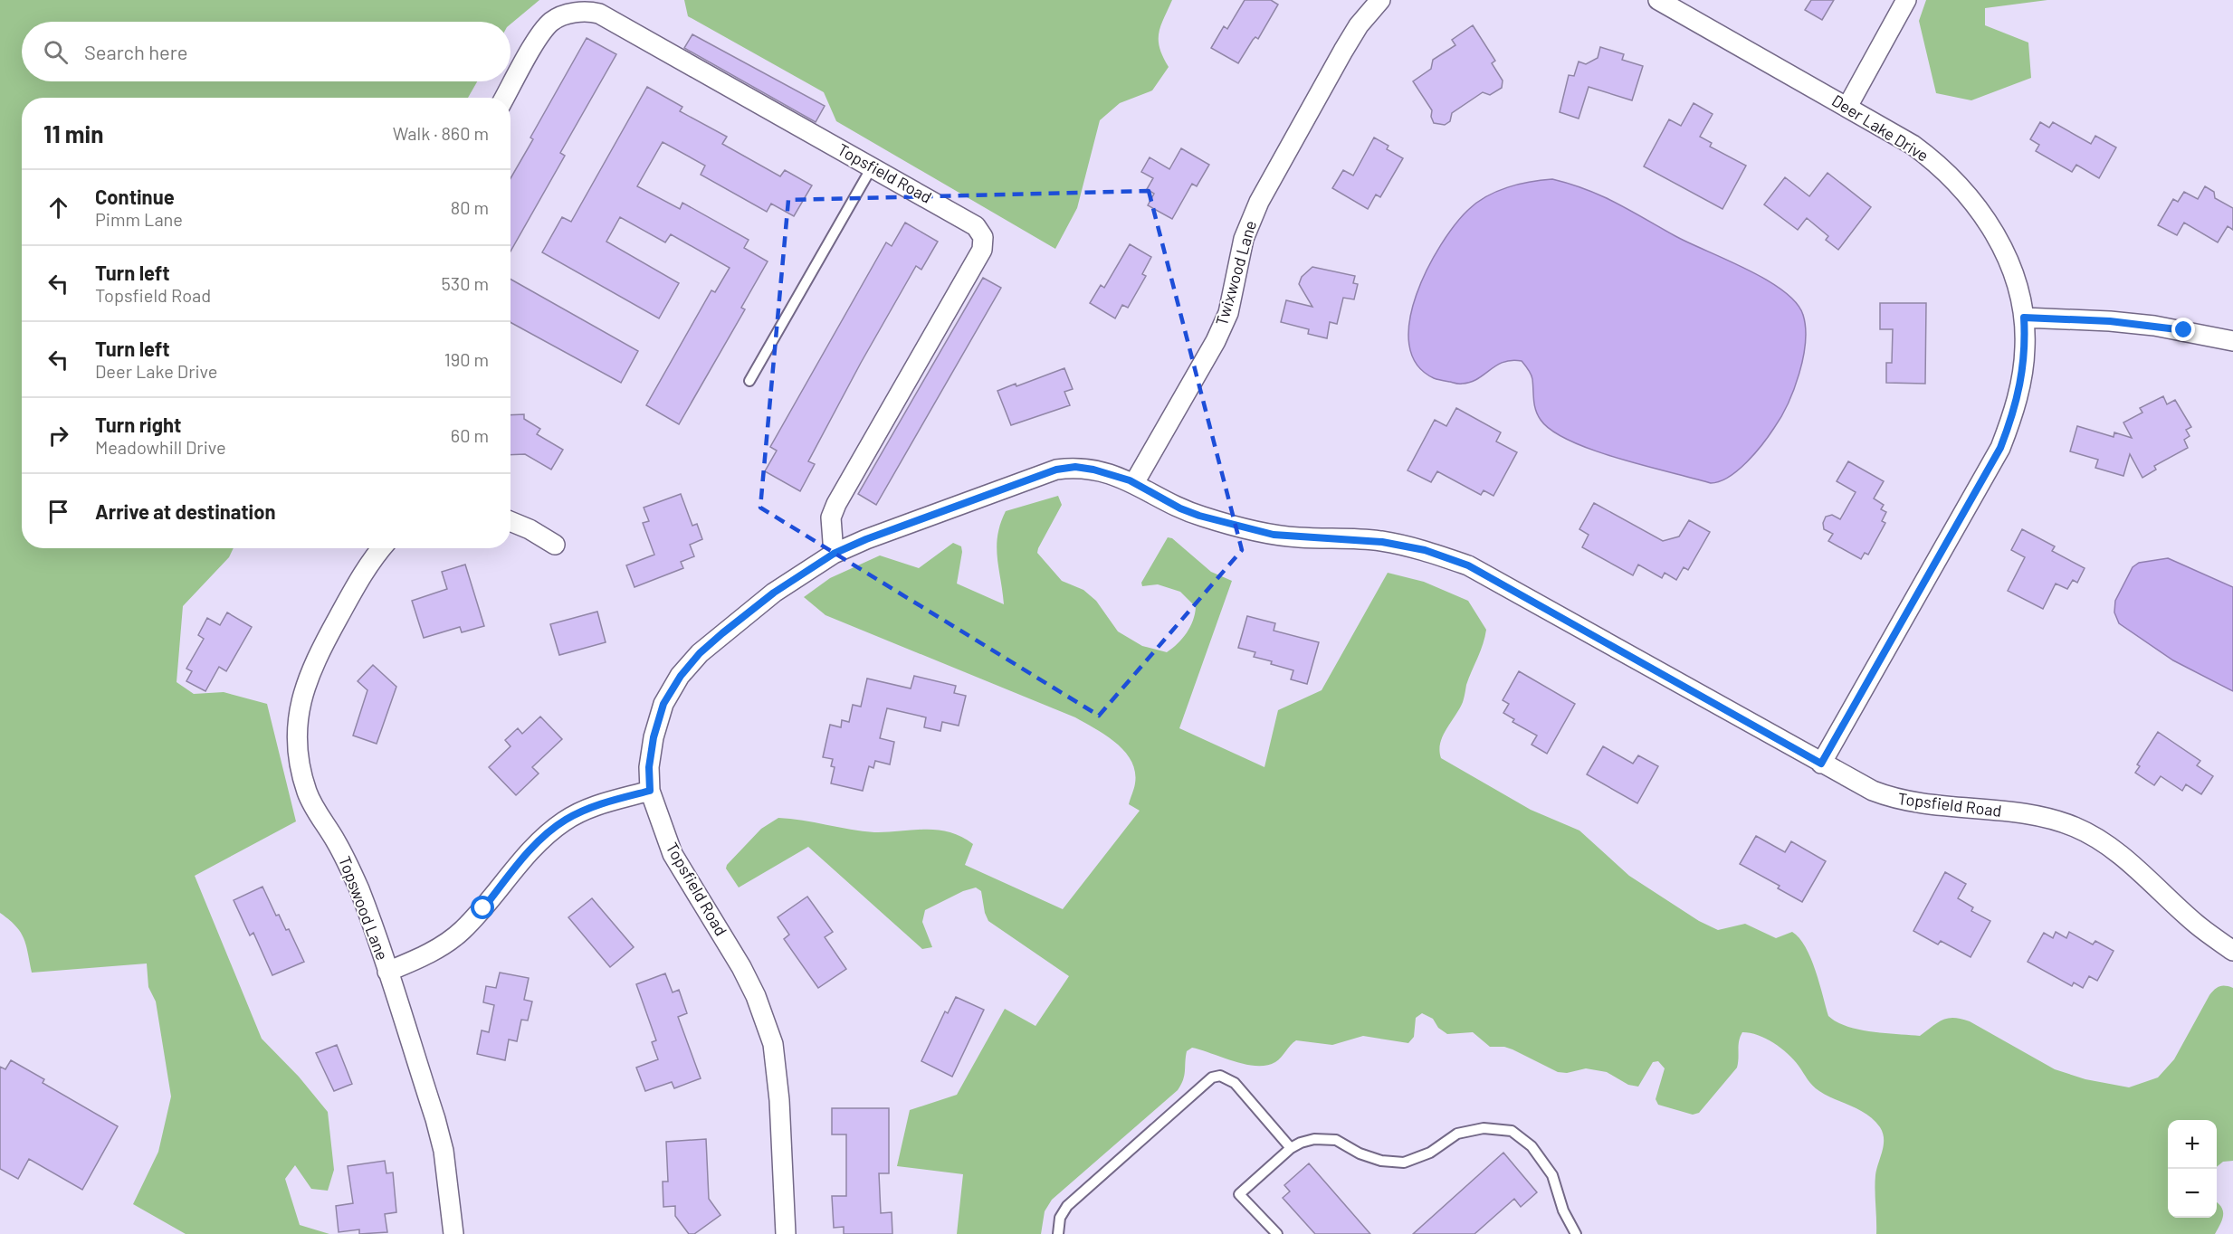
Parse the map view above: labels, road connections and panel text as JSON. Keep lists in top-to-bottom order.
{
  "streets": {
    "street": [
      "Deer Lake Drive",
      "Topsfield Road",
      "Twixwood Lane",
      "Topswood Lane"
    ]
  },
  "crossings": [
    ["Deer Lake Drive", "Topsfield Road"],
    ["Topsfield Road", "Twixwood Lane"]
  ],
  "page": {
    "search": "Search here",
    "heading": ["11 min", "Walk · 860 m"],
    "list": [
      ["Continue", "Pimm Lane", "80 m"],
      ["Turn left", "Topsfield Road", "530 m"],
      ["Turn left", "Deer Lake Drive", "190 m"],
      ["Turn right", "Meadowhill Drive", "60 m"],
      "Arrive at destination"
    ],
    "map_buttons": ["+", "−"]
  }
}
